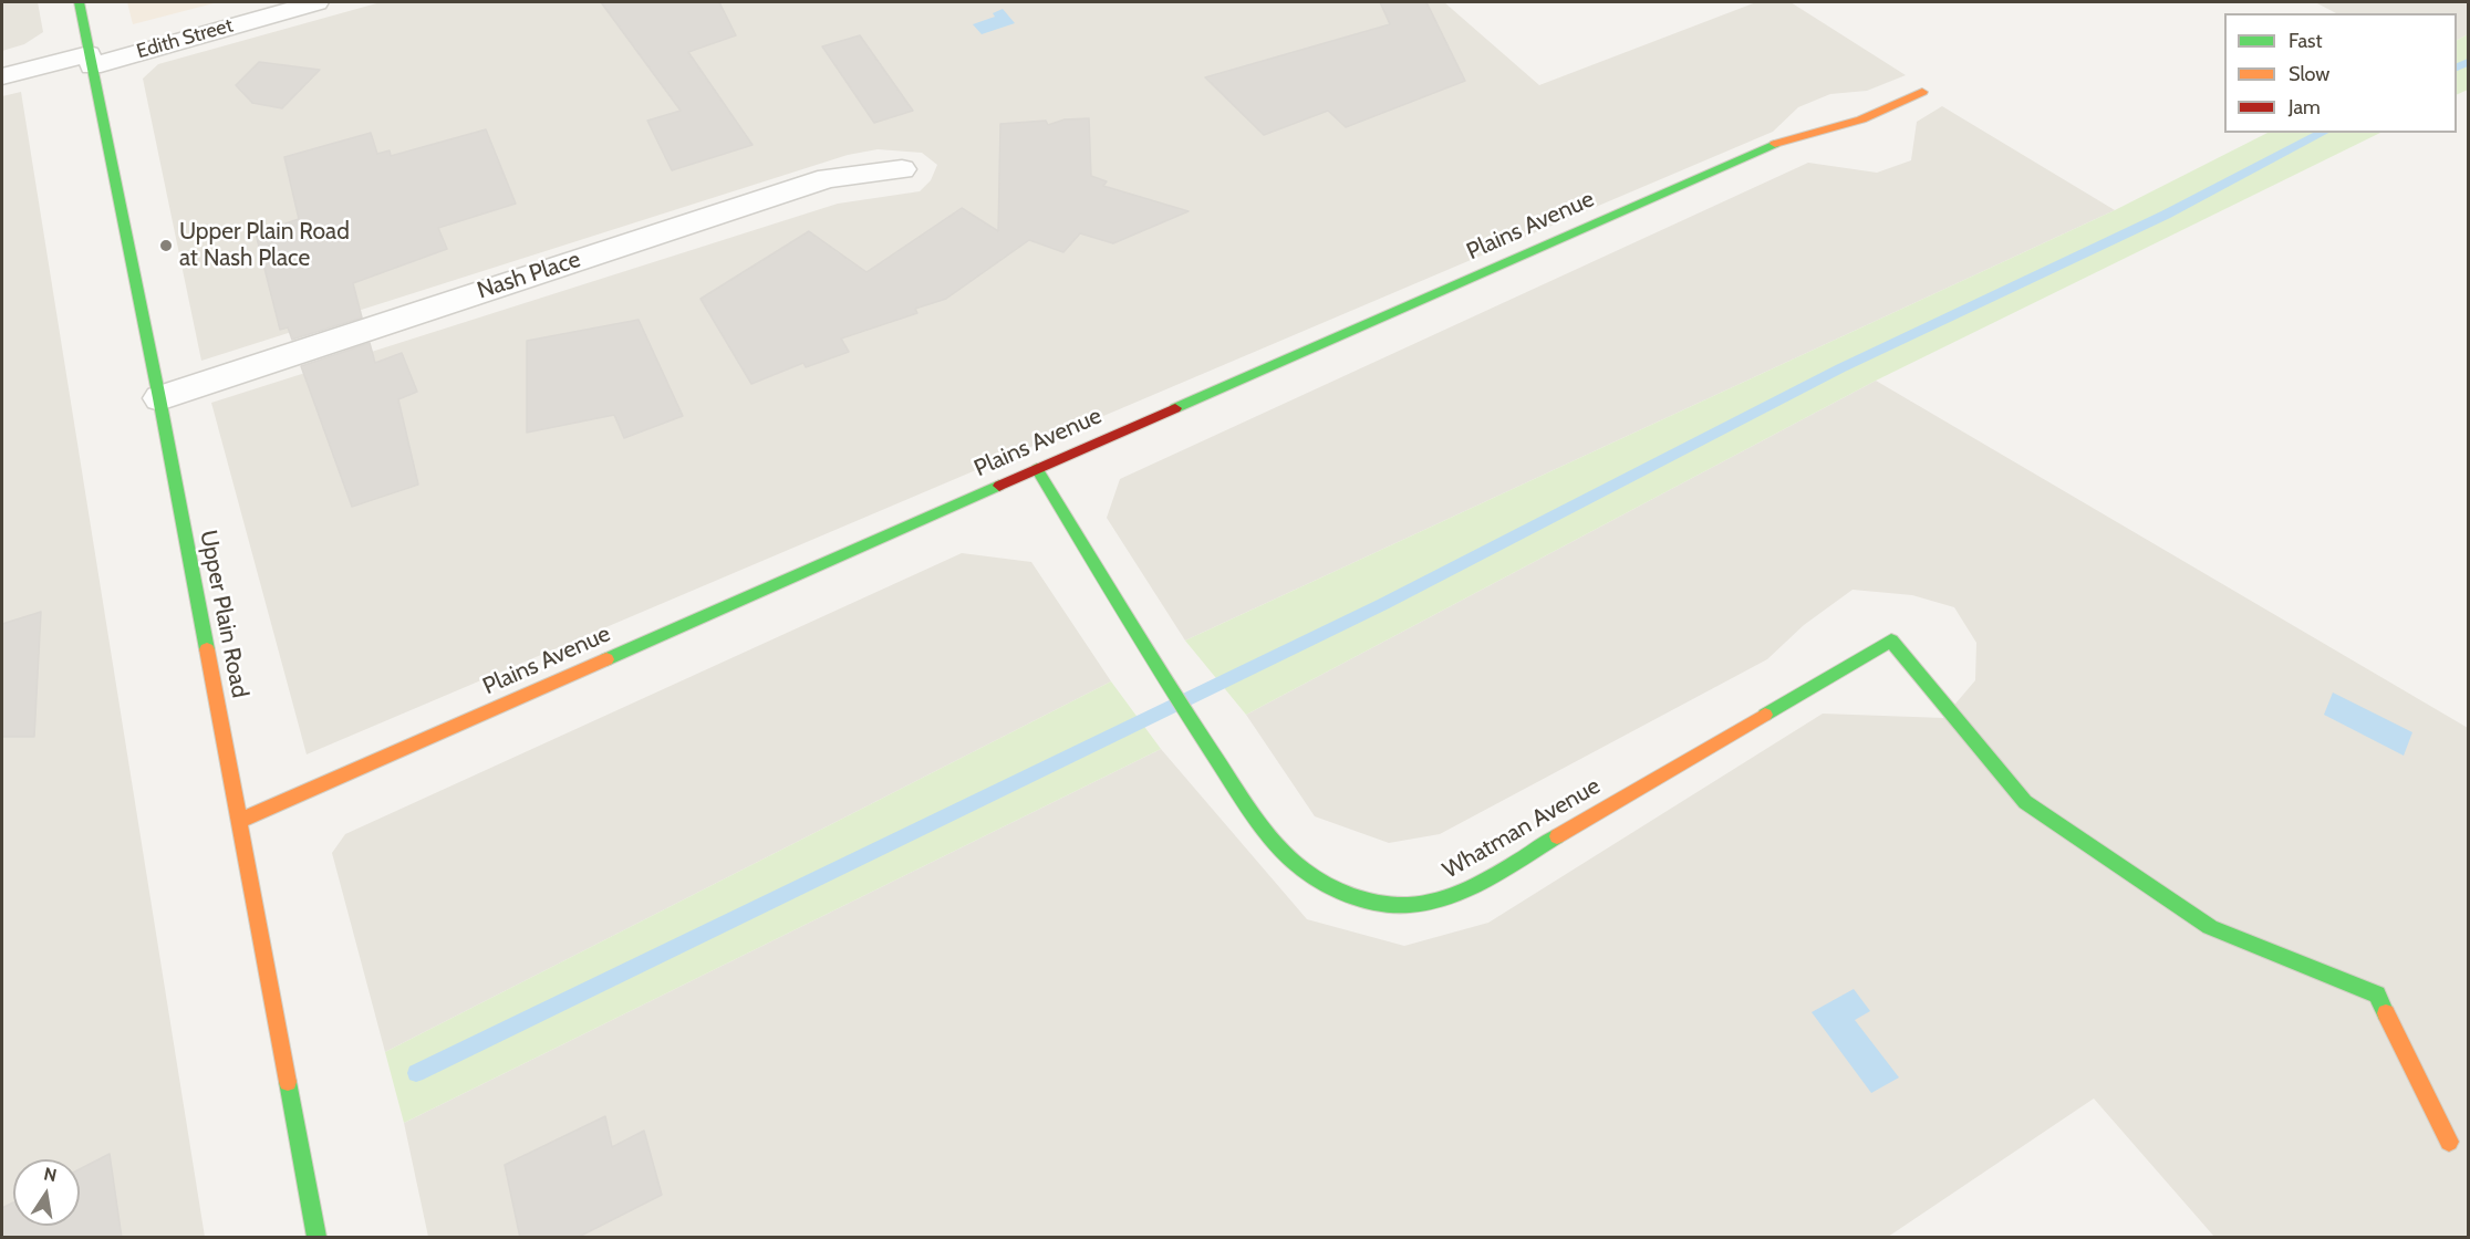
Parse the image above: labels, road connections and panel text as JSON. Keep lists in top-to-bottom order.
{
  "streets": {
    "street": [
      "Edith Street",
      "Plains Avenue",
      "Nash Place",
      "Upper Plain Road",
      "Whatman Avenue"
    ]
  },
  "crossings": [
    ["Edith Street", "Upper Plain Road"],
    ["Plains Avenue", "Upper Plain Road"],
    ["Plains Avenue", "Whatman Avenue"],
    ["Nash Place", "Upper Plain Road"]
  ],
  "places": ["Upper Plain Road at Nash Place"],
  "legend": ["Fast", "Slow", "Jam"],
  "north": "top"
}
